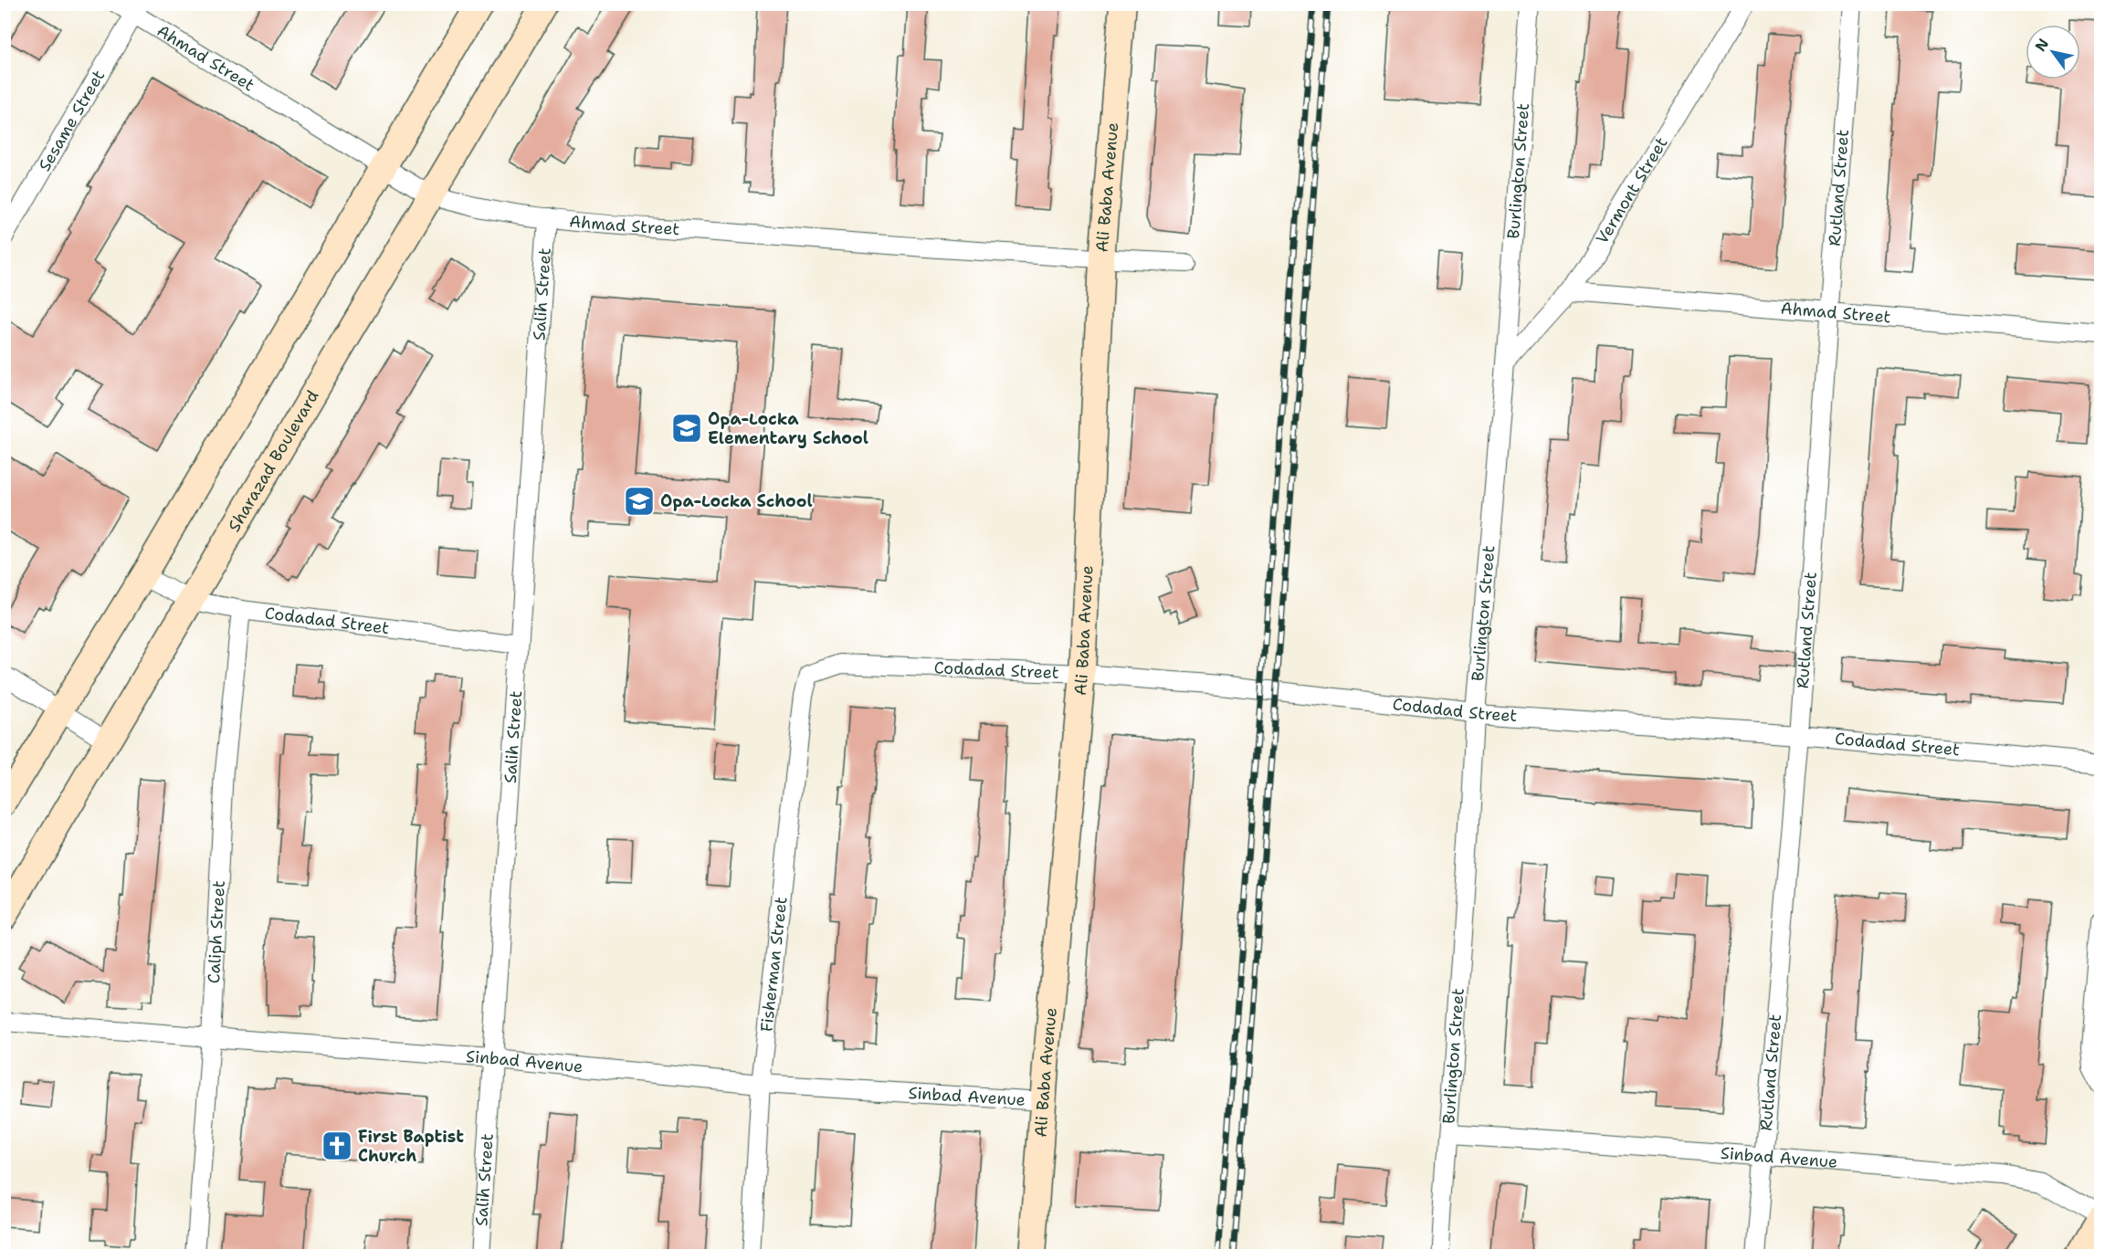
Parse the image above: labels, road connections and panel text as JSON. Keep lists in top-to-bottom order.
{
  "streets": {
    "street": [
      "Ahmad Street",
      "Sesame Street",
      "Burlington Street",
      "Ali Baba Avenue",
      "Rutland Street",
      "Vermont Street",
      "Salih Street",
      "Sharazad Boulevard",
      "Codadad Street",
      "Caliph Street",
      "Fisherman Street",
      "Sinbad Avenue"
    ]
  },
  "crossings": [
    ["Ahmad Street", "Sesame Street"],
    ["Ahmad Street", "Ali Baba Avenue"],
    ["Ahmad Street", "Rutland Street"],
    ["Ahmad Street", "Vermont Street"],
    ["Ahmad Street", "Salih Street"],
    ["Ahmad Street", "Sharazad Boulevard"],
    ["Burlington Street", "Vermont Street"],
    ["Burlington Street", "Codadad Street"],
    ["Burlington Street", "Sinbad Avenue"],
    ["Ali Baba Avenue", "Codadad Street"],
    ["Ali Baba Avenue", "Sinbad Avenue"],
    ["Rutland Street", "Codadad Street"],
    ["Rutland Street", "Sinbad Avenue"],
    ["Salih Street", "Codadad Street"],
    ["Salih Street", "Sinbad Avenue"],
    ["Sharazad Boulevard", "Codadad Street"],
    ["Codadad Street", "Caliph Street"],
    ["Codadad Street", "Fisherman Street"],
    ["Caliph Street", "Sinbad Avenue"],
    ["Fisherman Street", "Sinbad Avenue"]
  ],
  "places": {
    "school or university": ["Opa-Locka Elementary School", "Opa-Locka School"],
    "church": ["First Baptist Church"]
  },
  "north": "top left"
}
